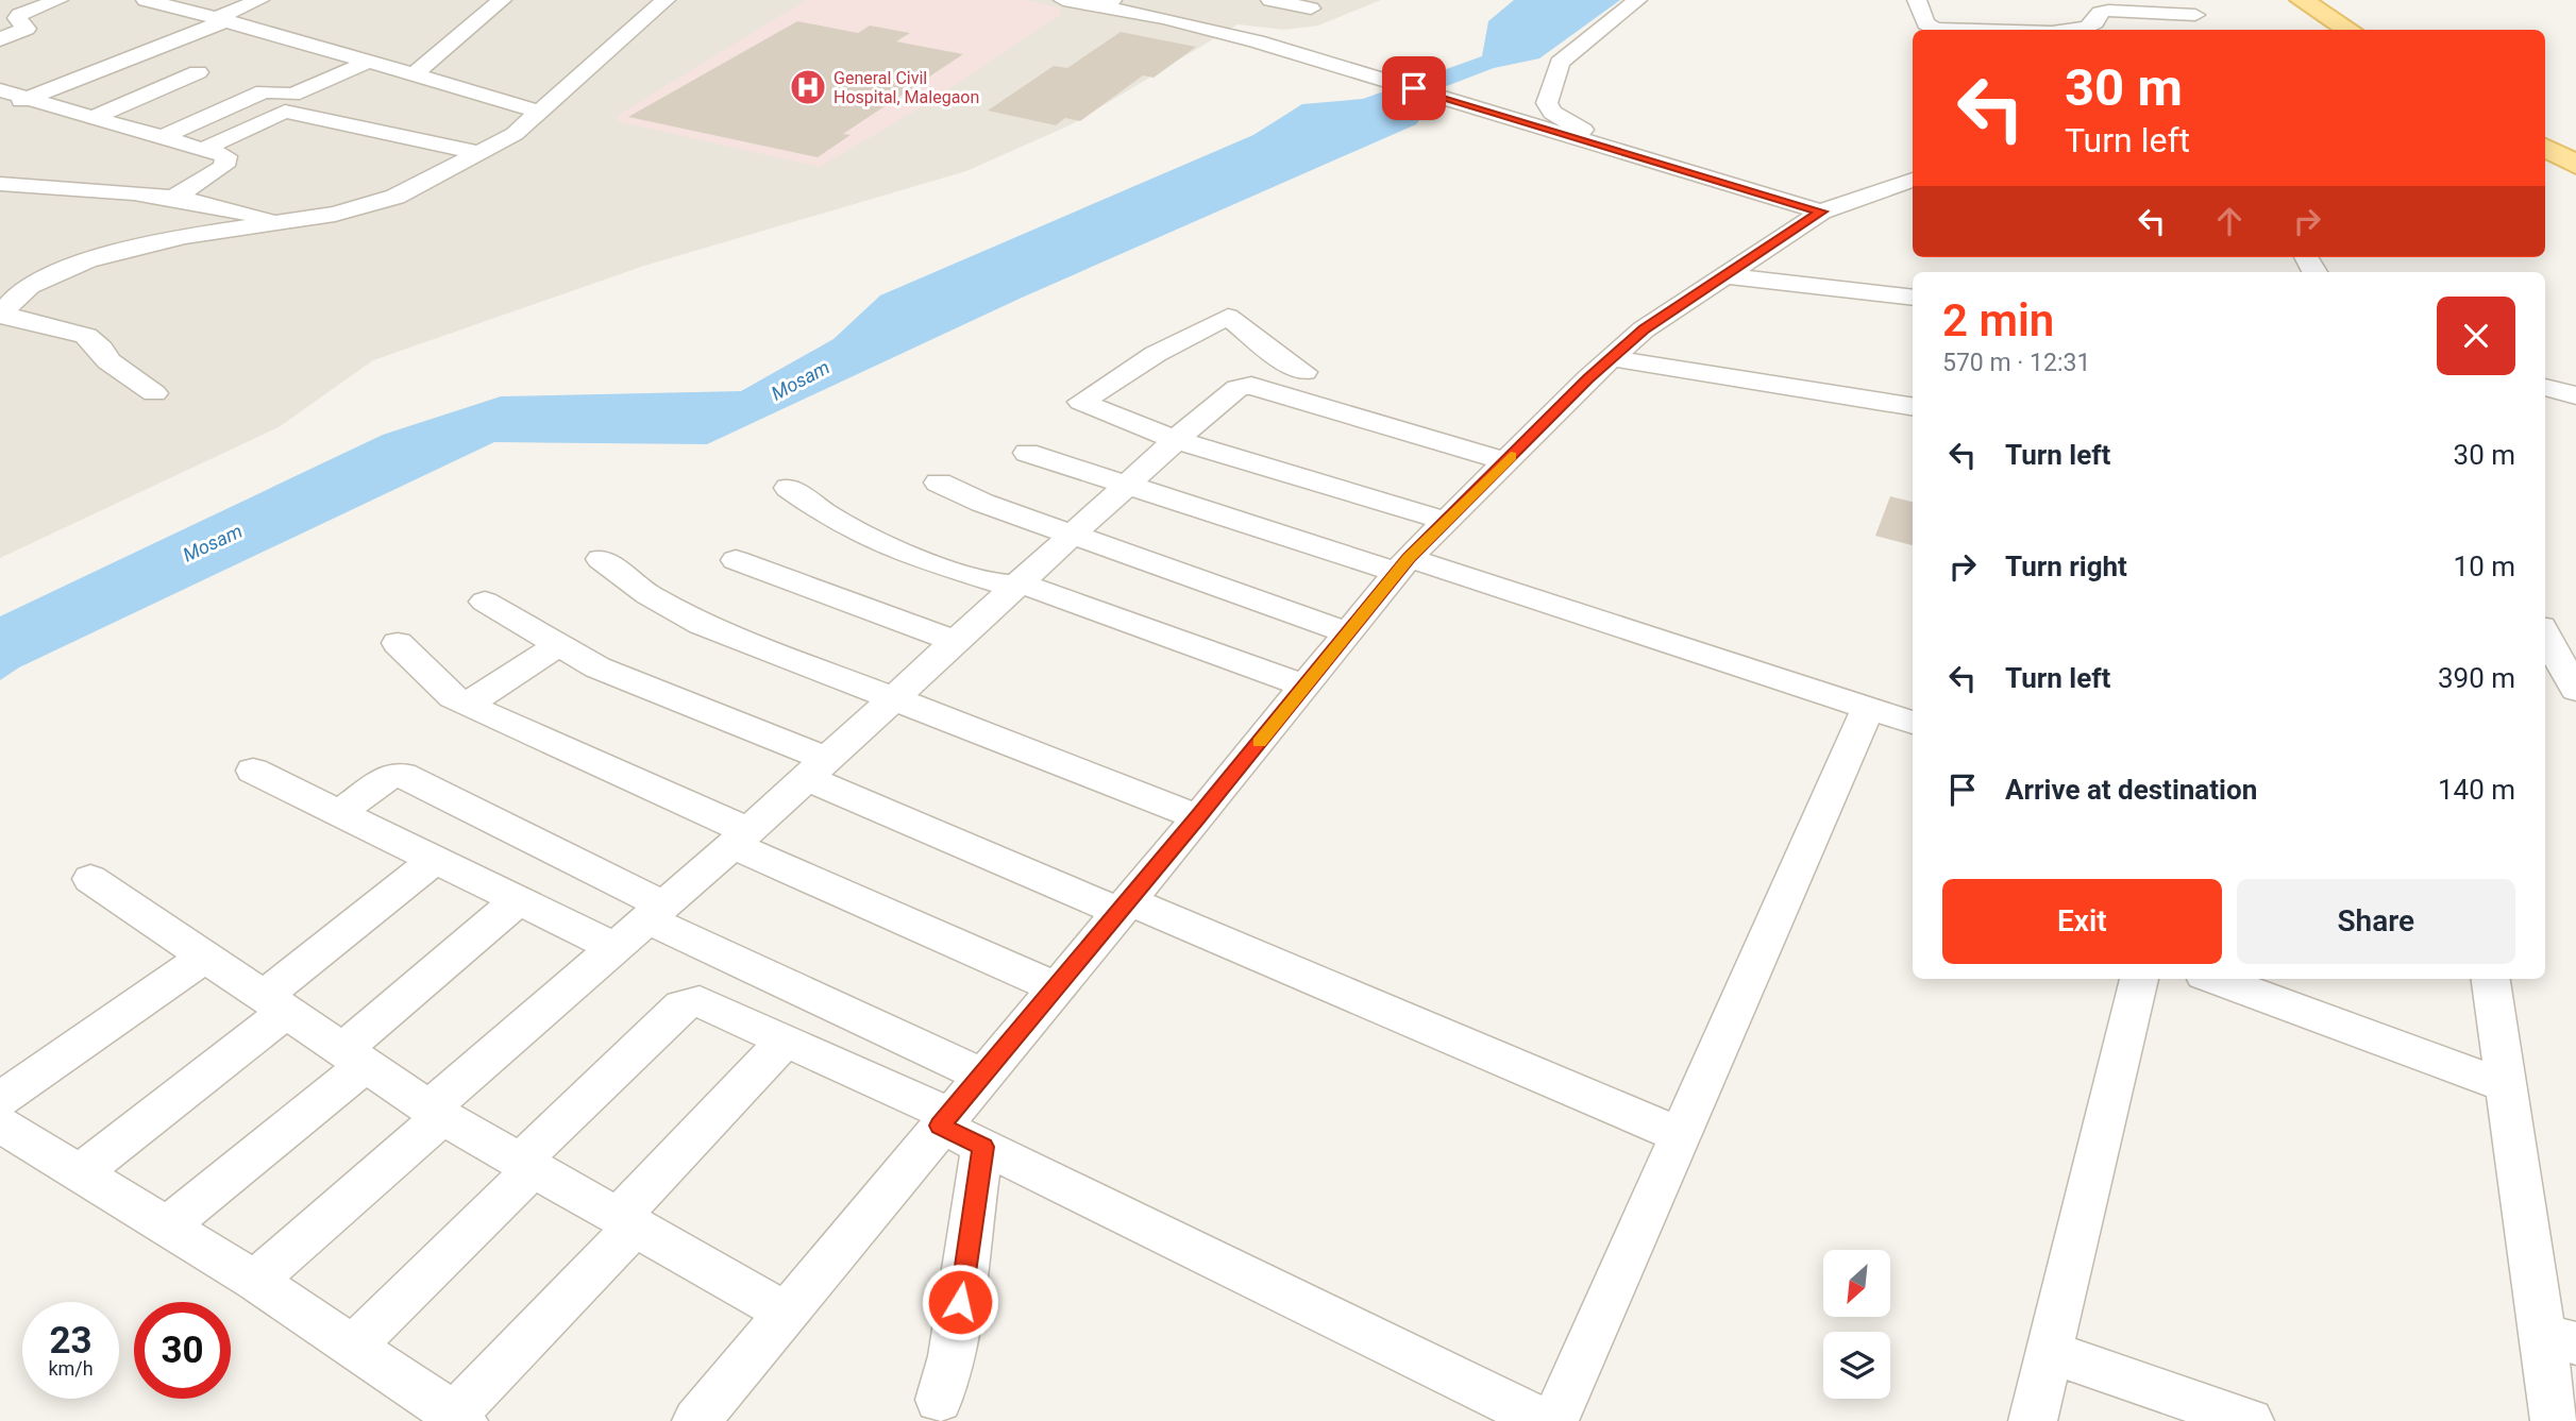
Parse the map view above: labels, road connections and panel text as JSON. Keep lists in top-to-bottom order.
{
  "water": ["Mosam"],
  "places": {
    "hospital": ["General Civil Hospital, Malegaon"]
  },
  "north": "bottom left",
  "page": {
    "turn": ["30 m", "Turn left"],
    "heading": ["2 min", "570 m · 12:31"],
    "list": [
      {
        "name": "Turn left",
        "value": "30 m"
      },
      {
        "name": "Turn right",
        "value": "10 m"
      },
      {
        "name": "Turn left",
        "value": "390 m"
      },
      {
        "name": "Arrive at destination",
        "value": "140 m"
      }
    ],
    "buttons": ["Exit", "Share"],
    "speed": "23 km/h",
    "limit": "30"
  }
}
